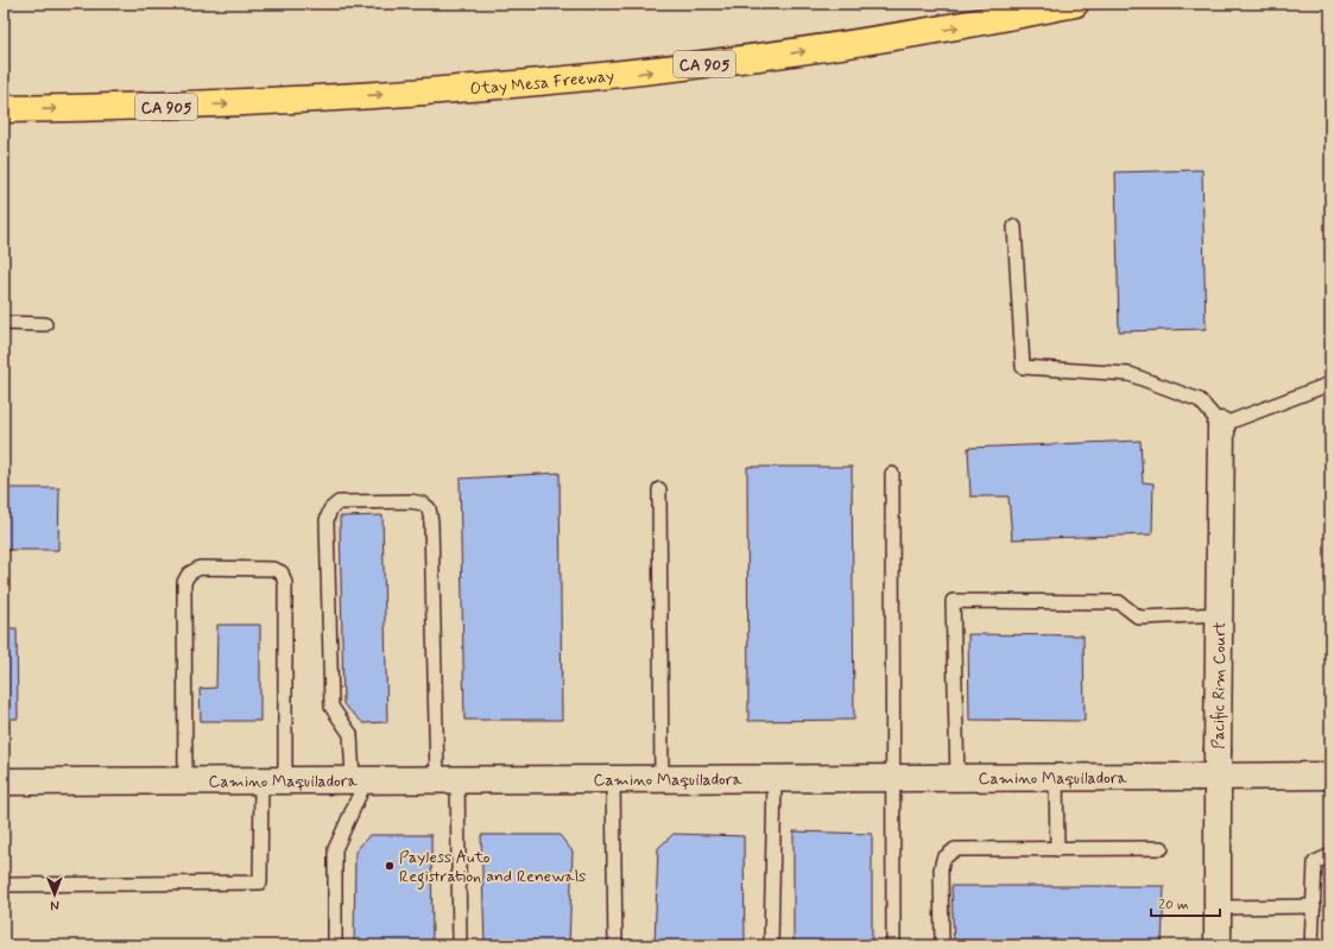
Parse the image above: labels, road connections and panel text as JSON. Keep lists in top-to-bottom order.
{
  "streets": {
    "highway": ["CA 905", "Otay Mesa Freeway"],
    "street": ["Pacific Rim Court", "Camino Maquiladora"]
  },
  "crossings": [
    ["Pacific Rim Court", "Camino Maquiladora"]
  ],
  "one_way": ["Otay Mesa Freeway"],
  "places": ["Payless Auto Registration and Renewals"],
  "scale_bar": "20 m",
  "north": "bottom"
}
